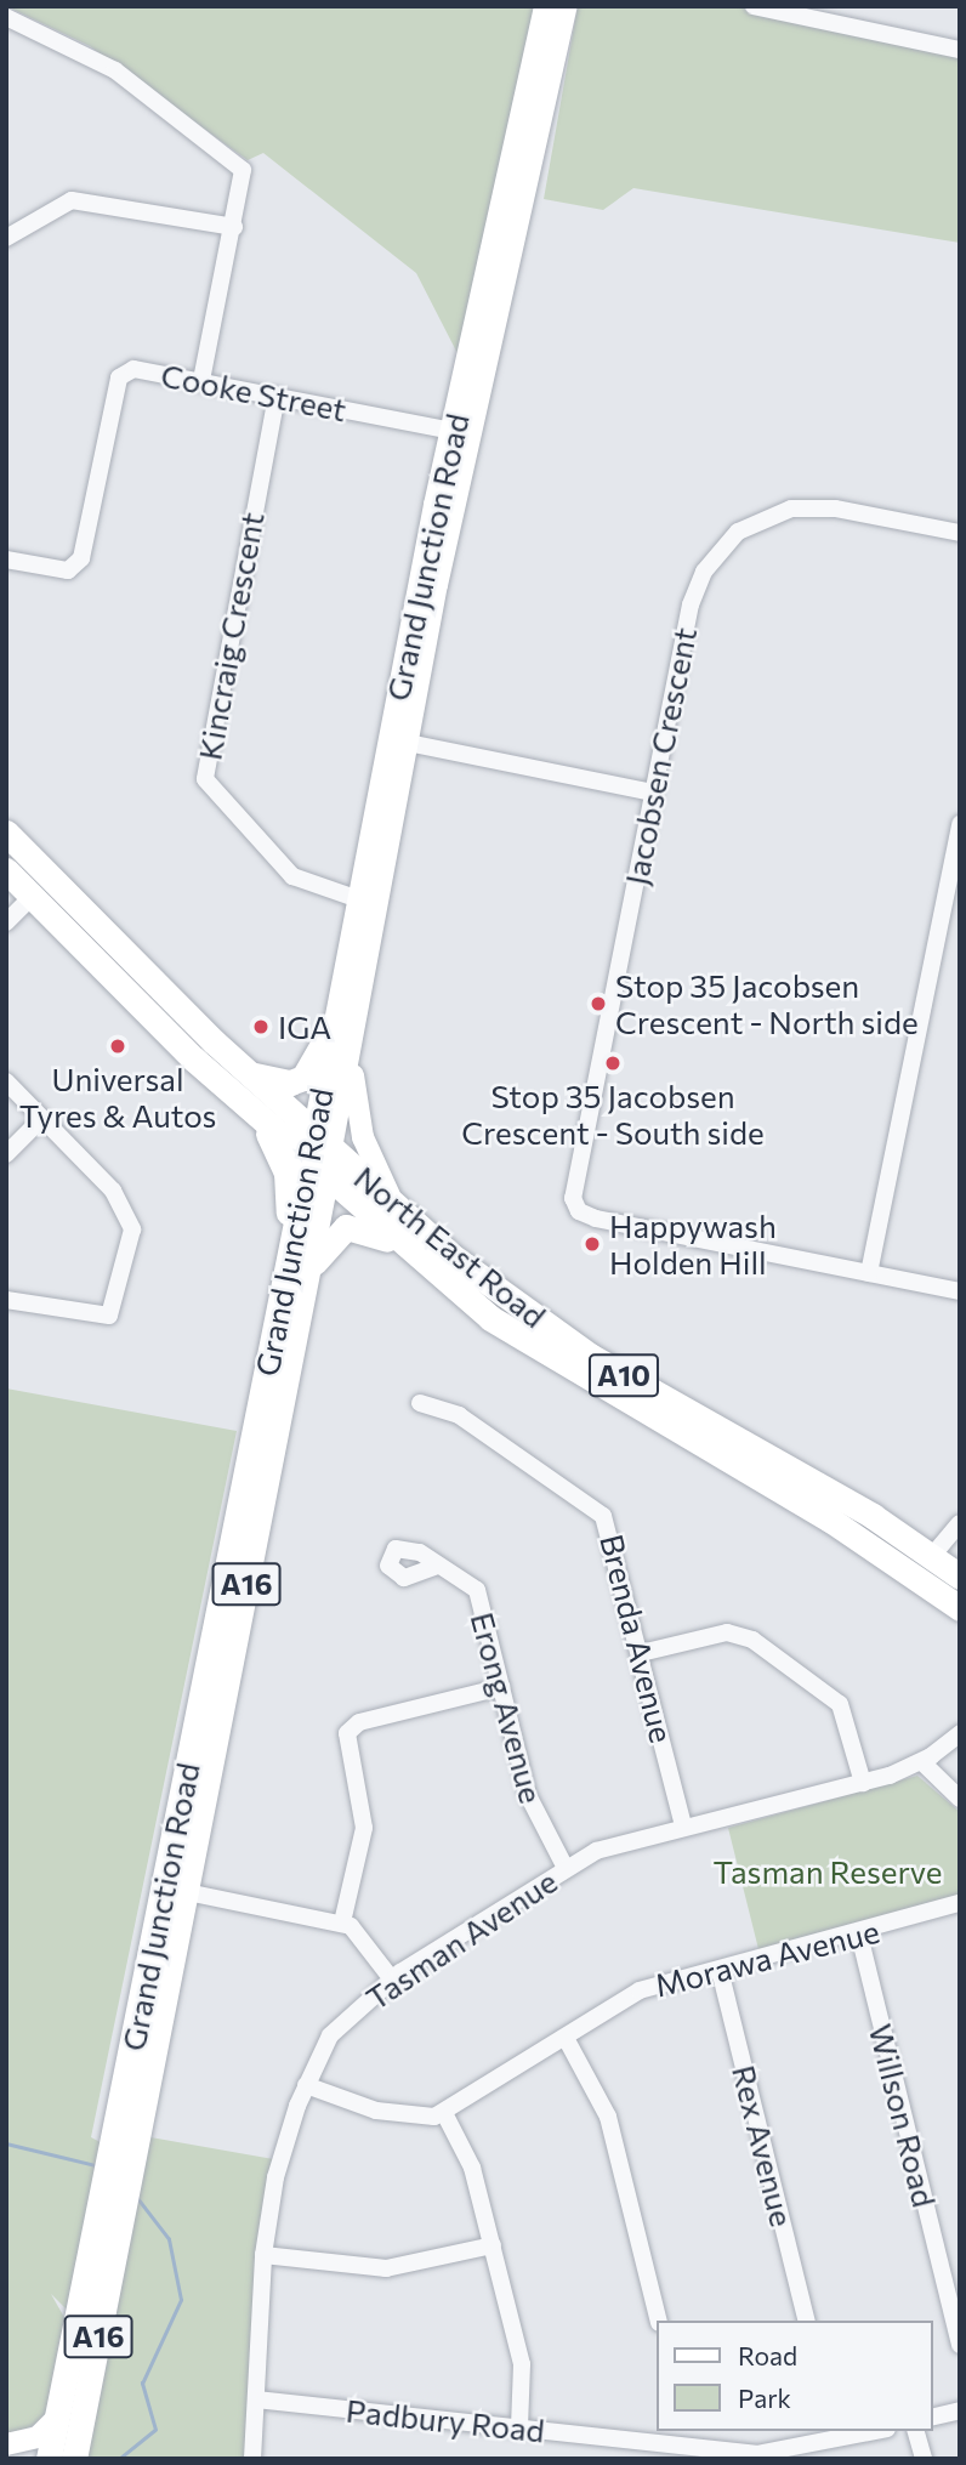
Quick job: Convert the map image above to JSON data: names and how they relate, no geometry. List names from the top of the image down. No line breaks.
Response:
{"streets":{"highway":["Grand Junction Road","North East Road","A10","A16"],"street":["Cooke Street","Kincraig Crescent","Jacobsen Crescent","Brenda Avenue","Erong Avenue","Tasman Avenue","Morawa Avenue","Willson Road","Rex Avenue","Padbury Road"]},"crossings":[["Cooke Street","Grand Junction Road"],["Cooke Street","Kincraig Crescent"],["Grand Junction Road","Kincraig Crescent"],["Grand Junction Road","North East Road"],["Brenda Avenue","Tasman Avenue"],["Erong Avenue","Tasman Avenue"],["Tasman Avenue","Padbury Road"],["Morawa Avenue","Willson Road"],["Morawa Avenue","Rex Avenue"]],"parks":["Tasman Reserve"],"places":["Stop 35 Jacobsen Crescent - North side","IGA","Universal Tyres & Autos","Stop 35 Jacobsen Crescent - South side","Happywash Holden Hill"],"legend":["Road","Park"]}
